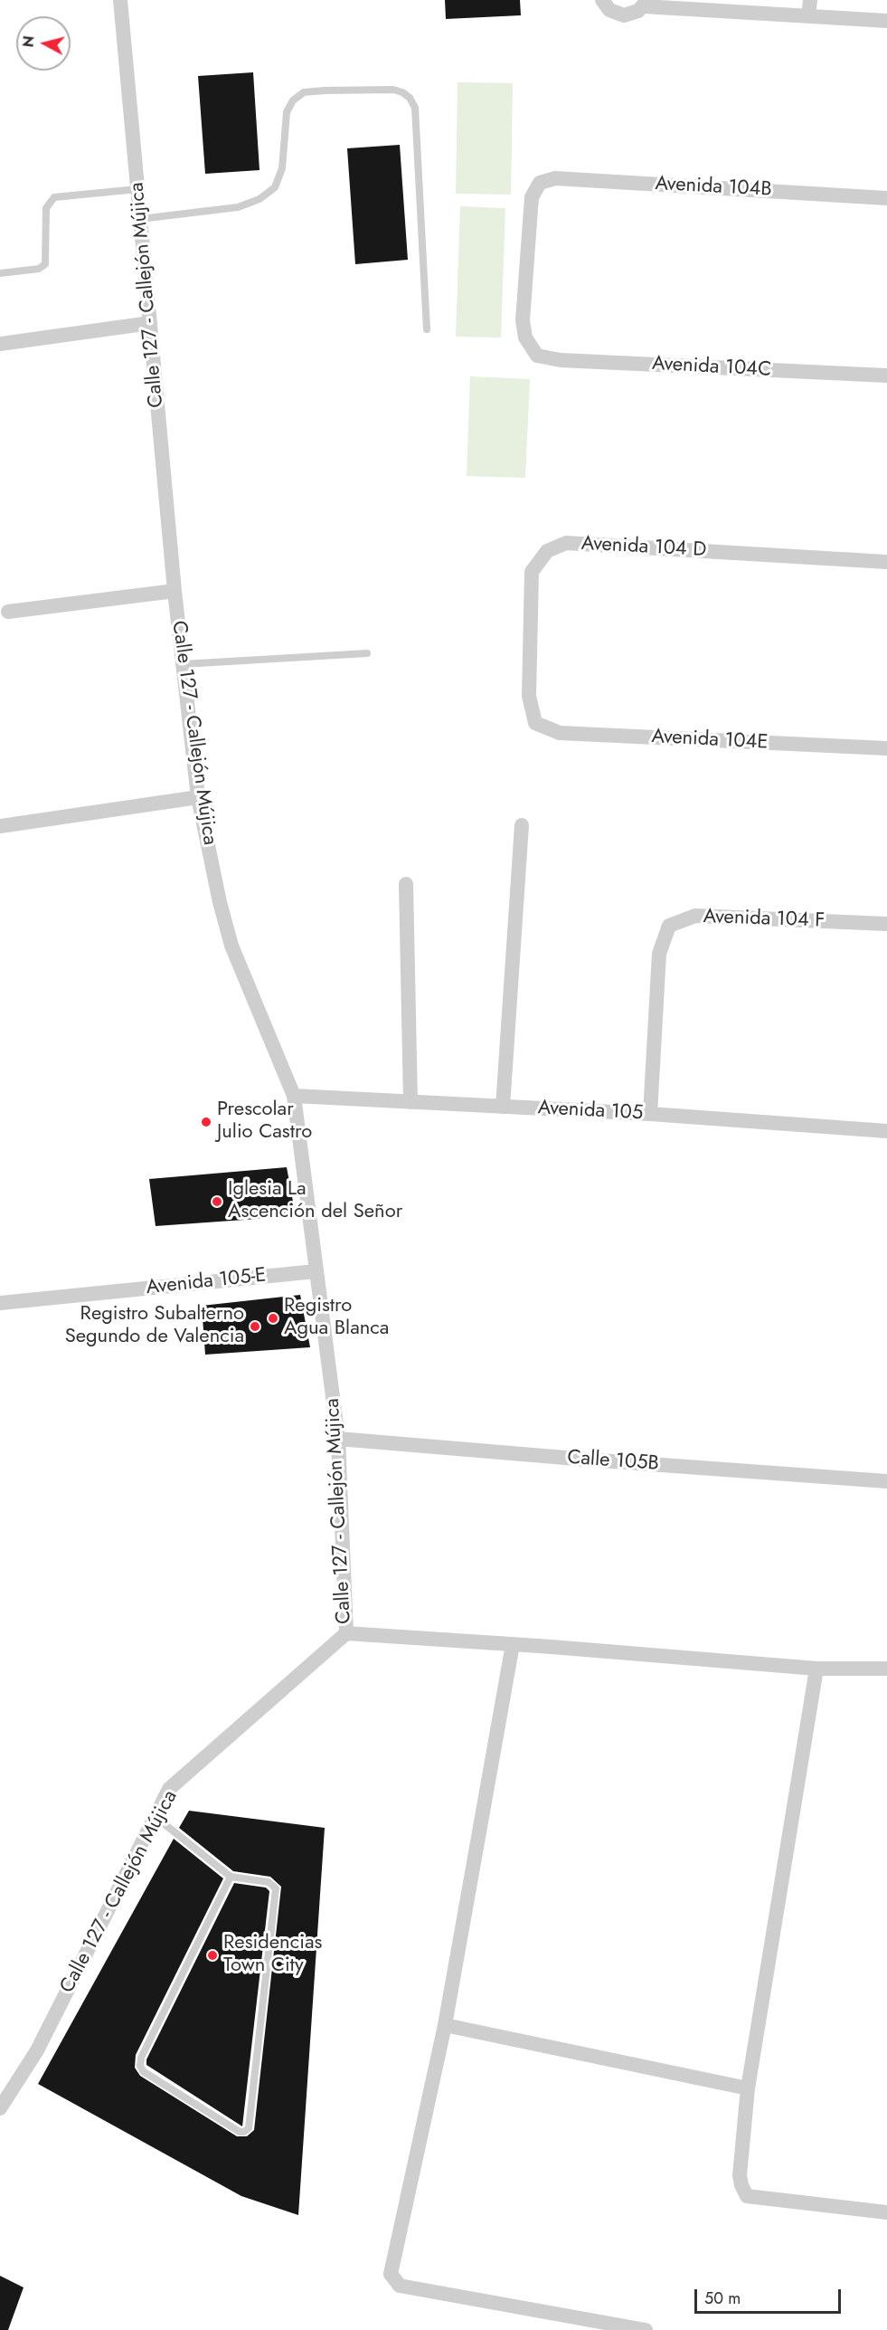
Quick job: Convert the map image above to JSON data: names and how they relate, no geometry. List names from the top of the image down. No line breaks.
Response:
{"streets":{"street":["Avenida 104B","Calle 127 - Callejón Mújica","Avenida 104C","Avenida 104 D","Avenida 104E","Avenida 104 F","Avenida 105","Avenida 105-E","Calle 105B"]},"crossings":[["Avenida 104B","Avenida 104C"],["Calle 127 - Callejón Mújica","Avenida 105"],["Calle 127 - Callejón Mújica","Avenida 105-E"],["Calle 127 - Callejón Mújica","Calle 105B"],["Avenida 104 D","Avenida 104E"],["Avenida 104 F","Avenida 105"]],"places":["Prescolar Julio Castro","Iglesia La Ascención del Señor","Registro Agua Blanca","Registro Subalterno Segundo de Valencia","Residencias Town City"],"scale_bar":"50 m","north":"left"}
